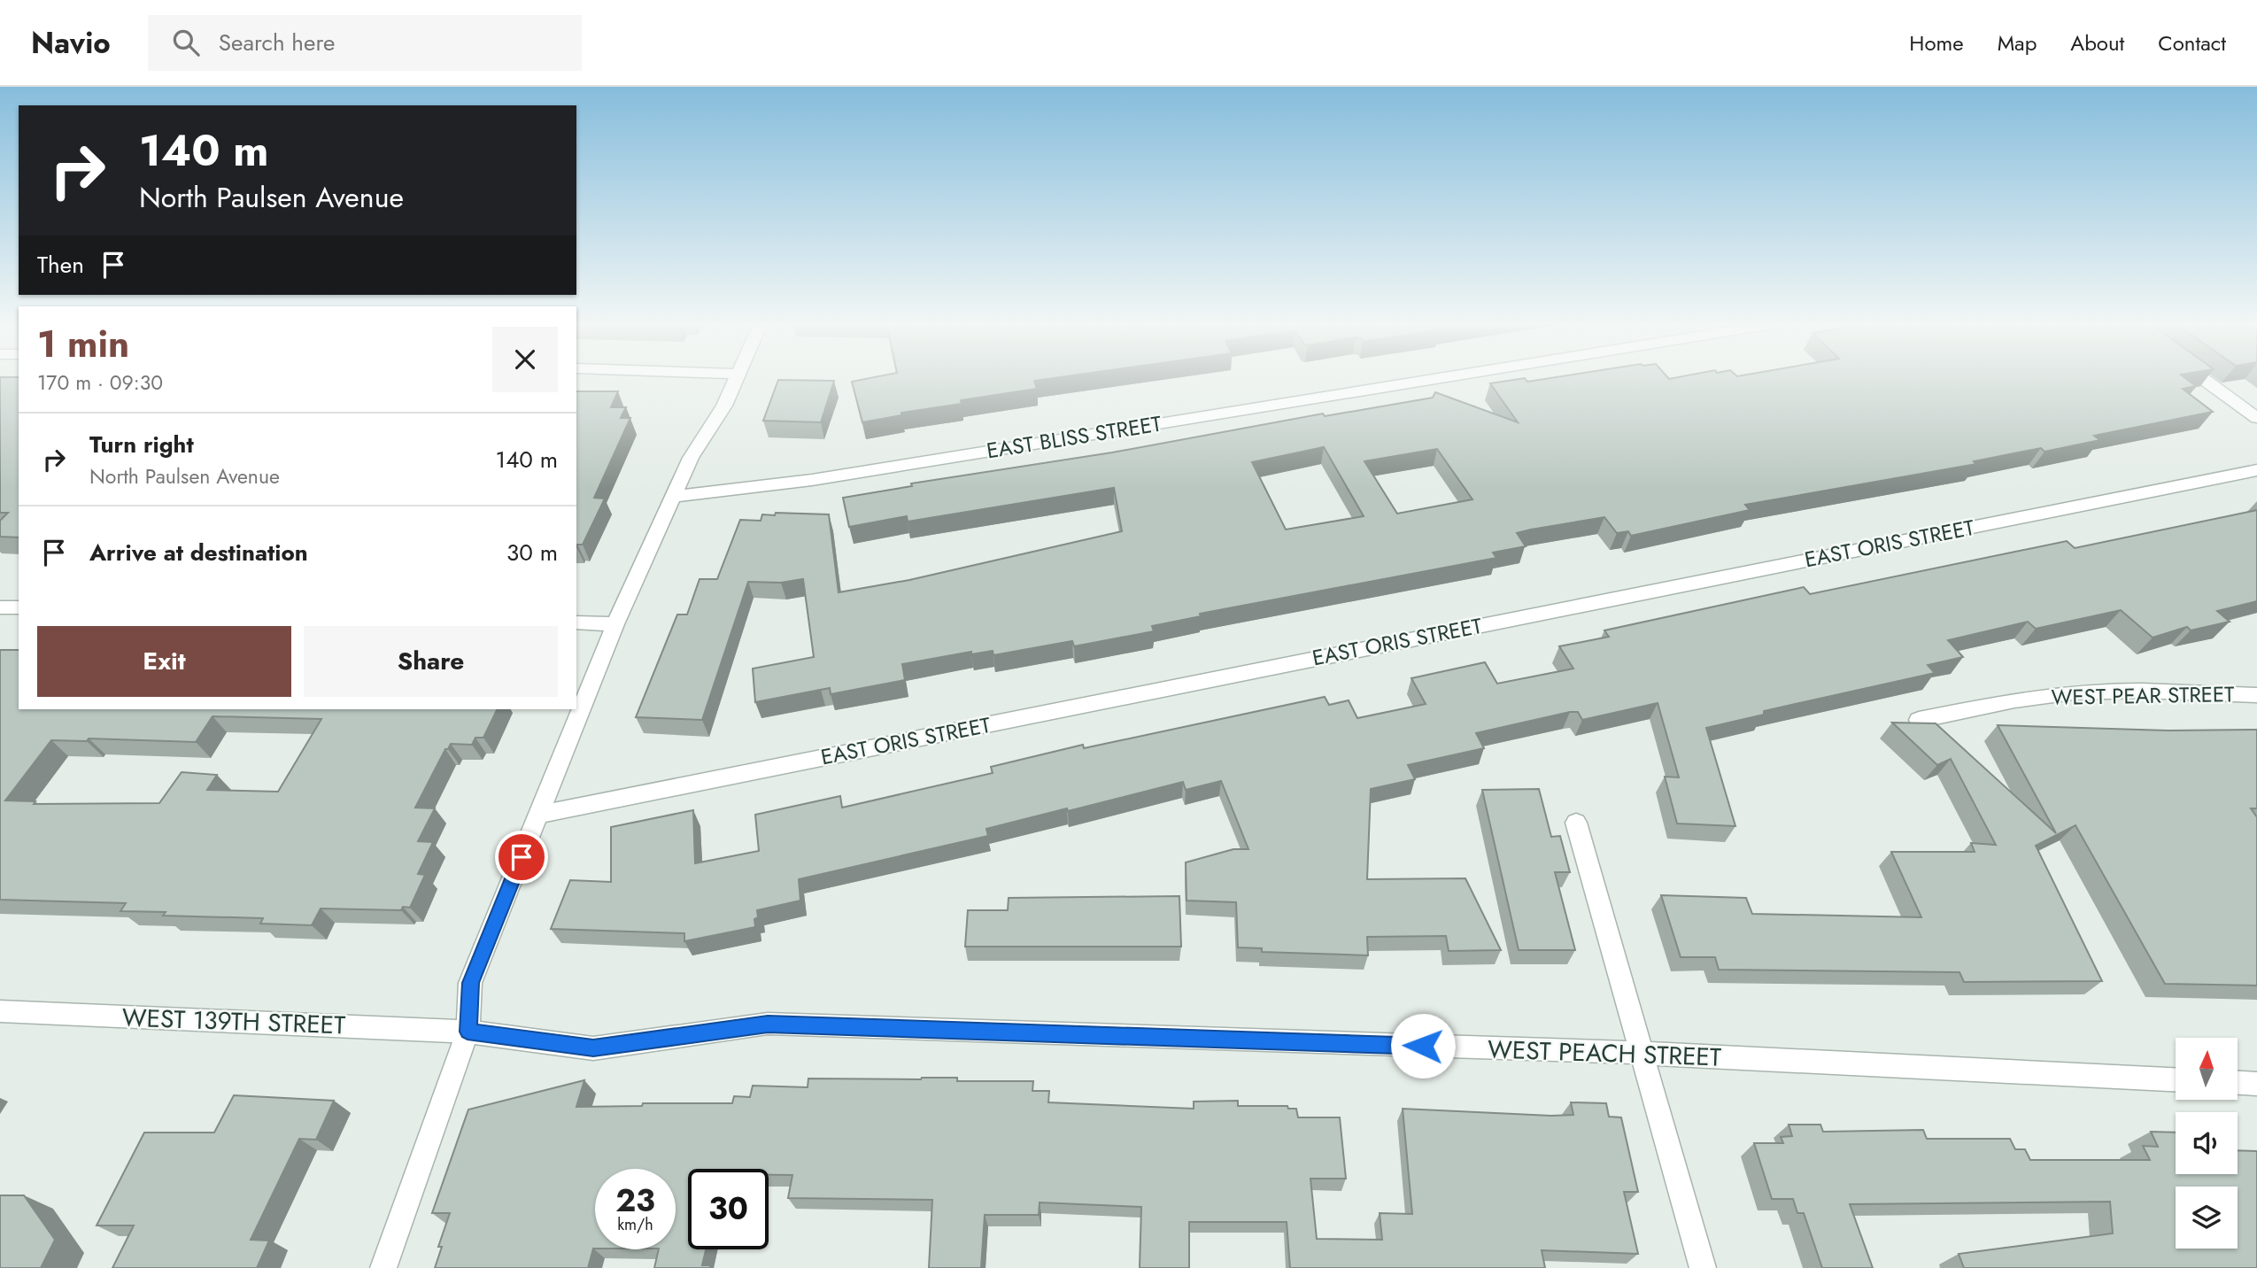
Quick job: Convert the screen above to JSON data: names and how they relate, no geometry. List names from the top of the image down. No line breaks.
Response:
{"streets":{"street":["EAST BLISS STREET","EAST ORIS STREET","WEST PEAR STREET","WEST 139TH STREET","WEST PEACH STREET"]},"crossings":[["WEST 139TH STREET","WEST PEACH STREET"]],"north":"top","page":{"header":"Navio","search":"Search here","nav":["Home","Map","About","Contact"],"turn":["140 m","North Paulsen Avenue"],"then":"Then","heading":["1 min","170 m · 09:30"],"list":[{"name":"Turn right","note":"North Paulsen Avenue","value":"140 m"},{"name":"Arrive at destination","value":"30 m"}],"buttons":["Exit","Share"],"speed":"23 km/h","limit":"30"}}
